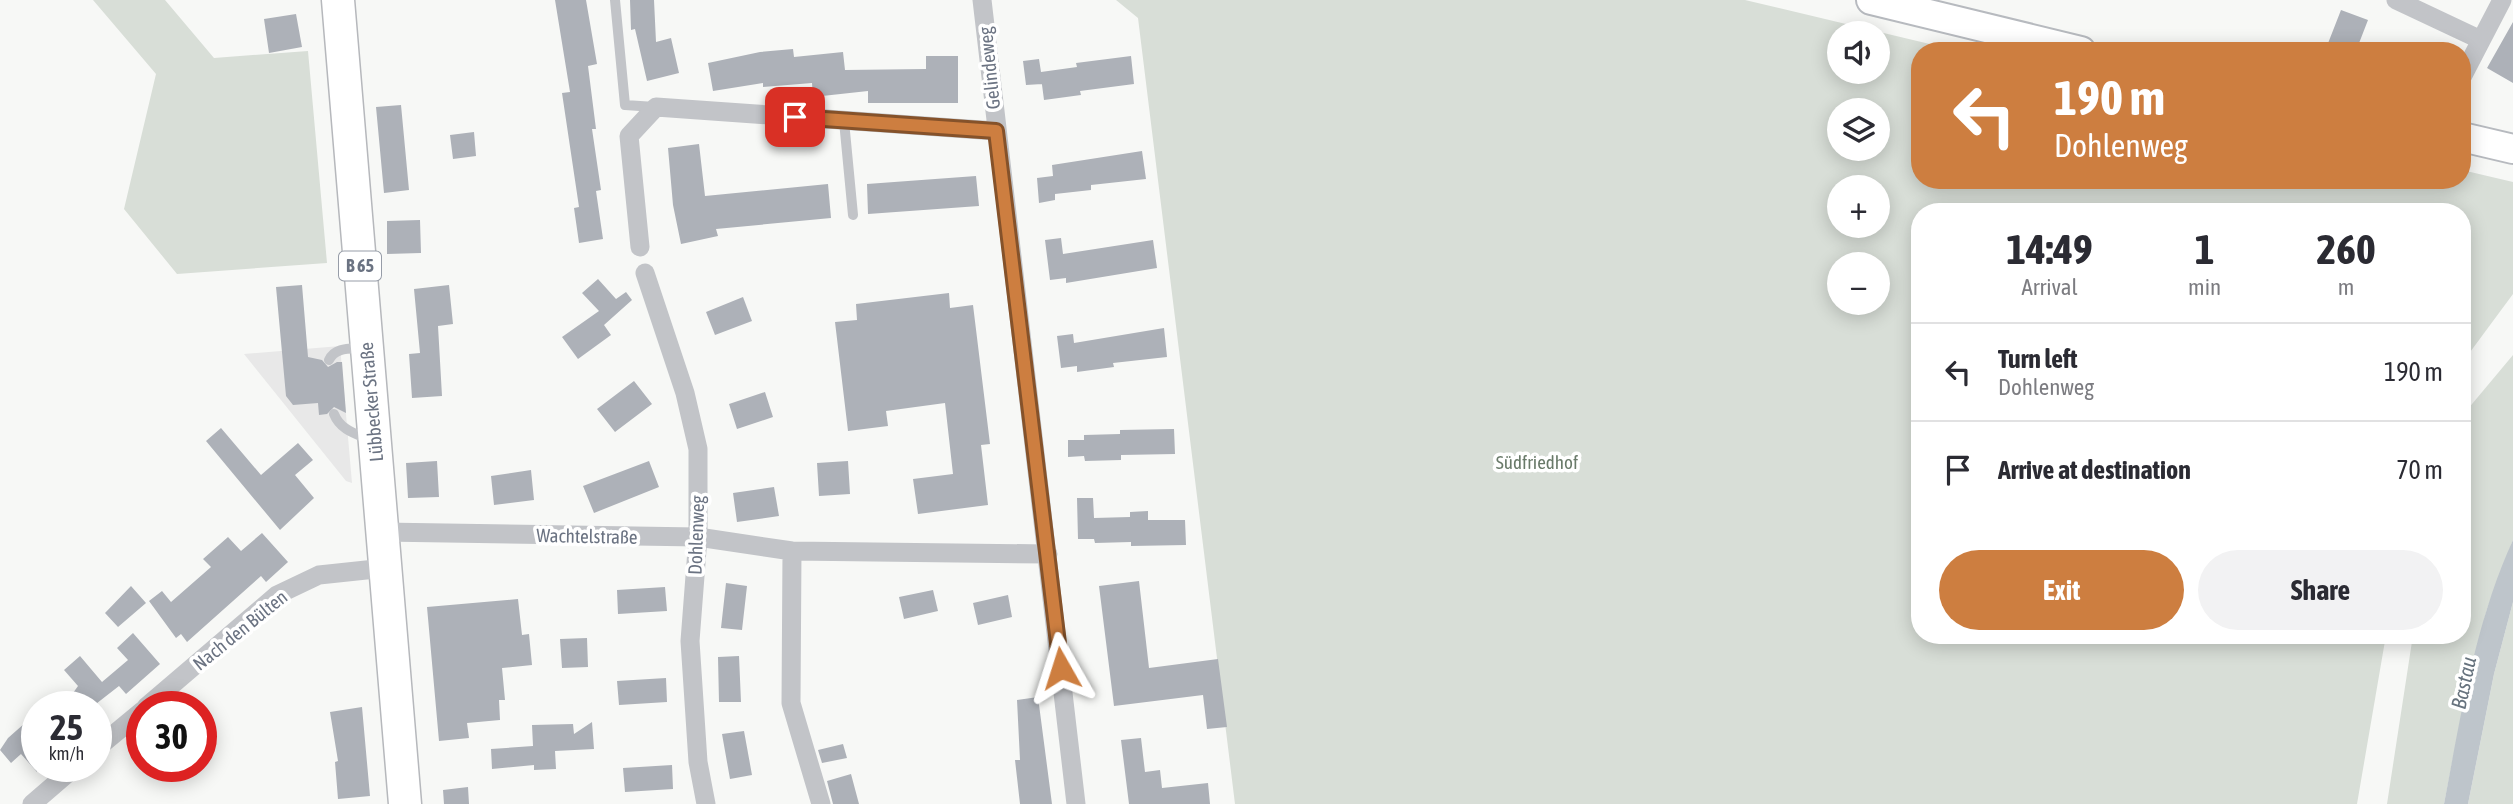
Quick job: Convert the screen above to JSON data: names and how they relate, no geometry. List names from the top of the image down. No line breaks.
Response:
{"streets":{"main road":["B 65","Lübbecker Straße"],"street":["Gelindeweg","Dohlenweg","Wachtelstraße","Nach den Bülten"]},"crossings":[["Gelindeweg","Wachtelstraße"],["Lübbecker Straße","Wachtelstraße"],["Lübbecker Straße","Nach den Bülten"],["Dohlenweg","Wachtelstraße"]],"water":["Bastau"],"parks":["Südfriedhof"],"page":{"map_buttons":["+","−"],"turn":["190 m","Dohlenweg"],"eta":["14:49","Arrival","1","min","260","m"],"list":[{"name":"Turn left","note":"Dohlenweg","value":"190 m"},{"name":"Arrive at destination","value":"70 m"}],"buttons":["Exit","Share"],"speed":"25 km/h","limit":"30"}}
